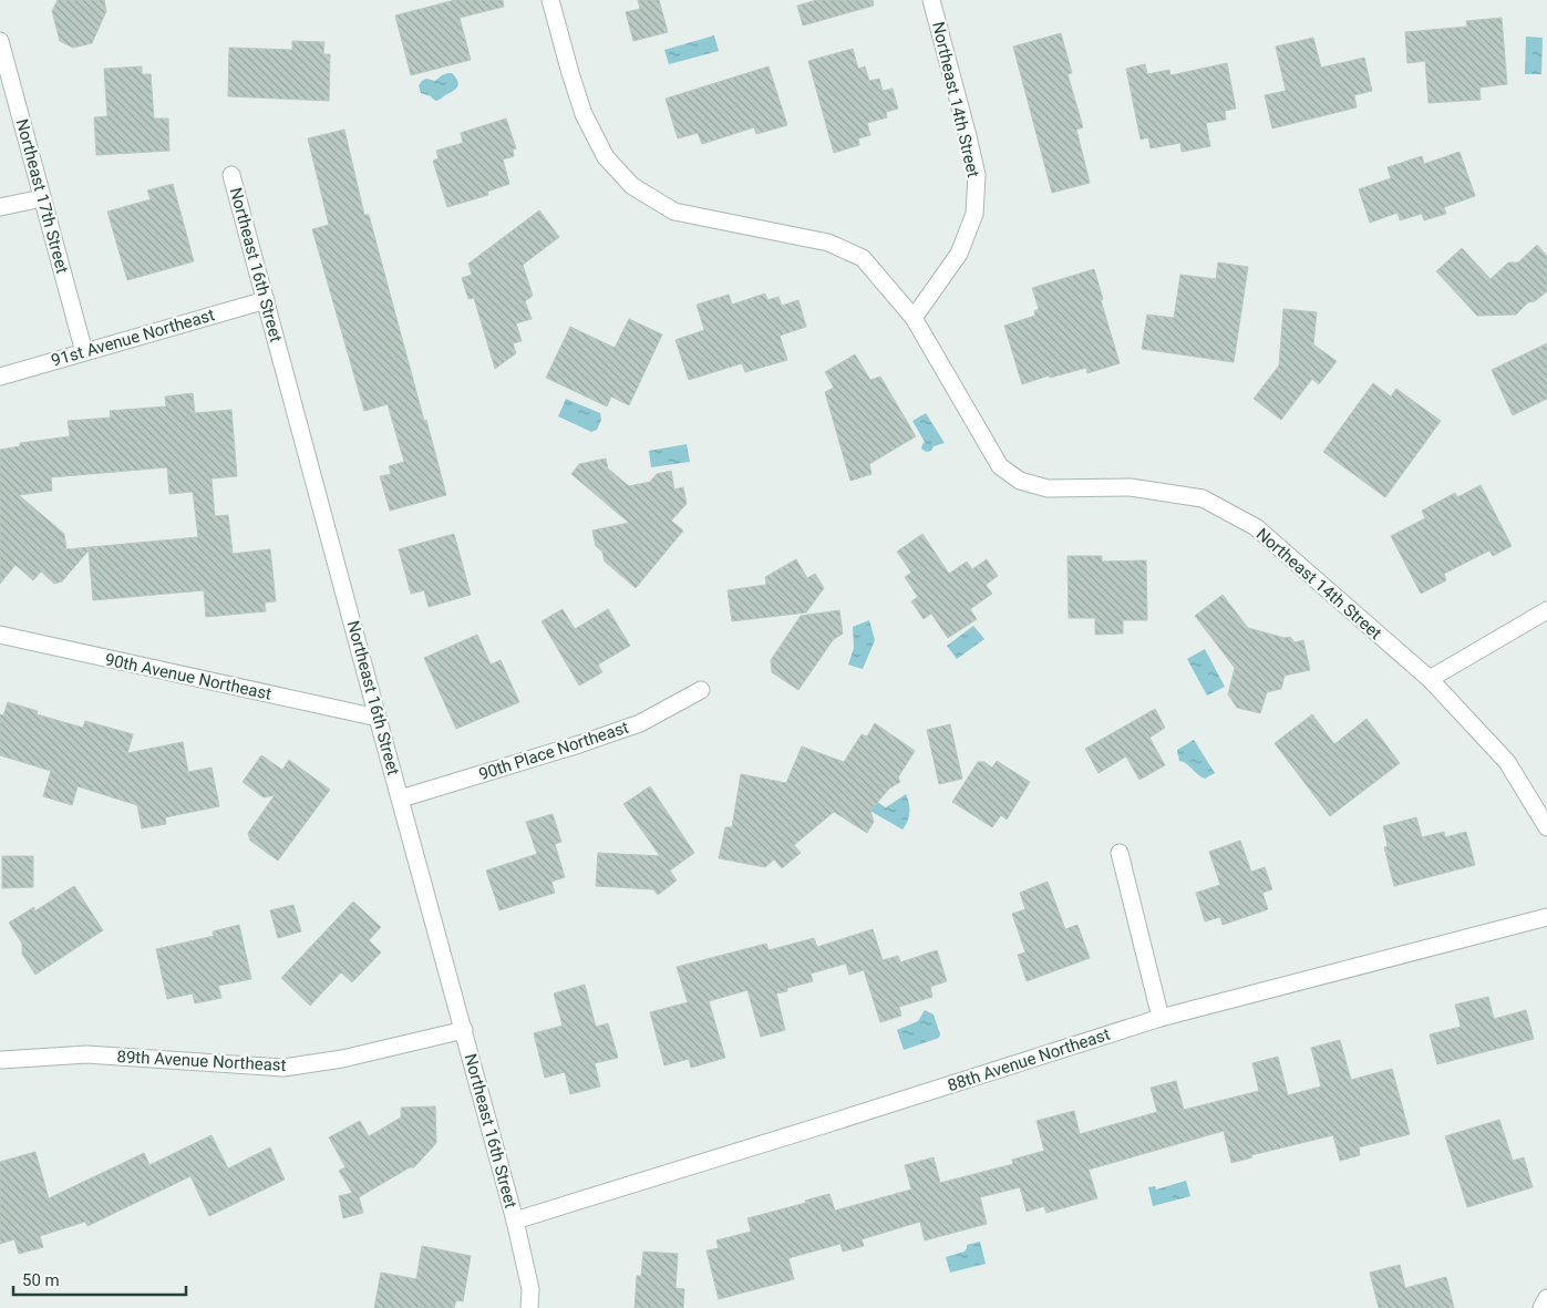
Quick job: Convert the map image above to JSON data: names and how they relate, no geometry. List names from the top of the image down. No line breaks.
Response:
{"streets":{"street":["Northeast 14th Street","Northeast 17th Street","Northeast 16th Street","91st Avenue Northeast","90th Avenue Northeast","90th Place Northeast","88th Avenue Northeast","89th Avenue Northeast"]},"crossings":[["Northeast 17th Street","91st Avenue Northeast"],["Northeast 16th Street","91st Avenue Northeast"],["Northeast 16th Street","90th Avenue Northeast"],["Northeast 16th Street","90th Place Northeast"],["Northeast 16th Street","88th Avenue Northeast"],["Northeast 16th Street","89th Avenue Northeast"]],"scale_bar":"50 m"}
